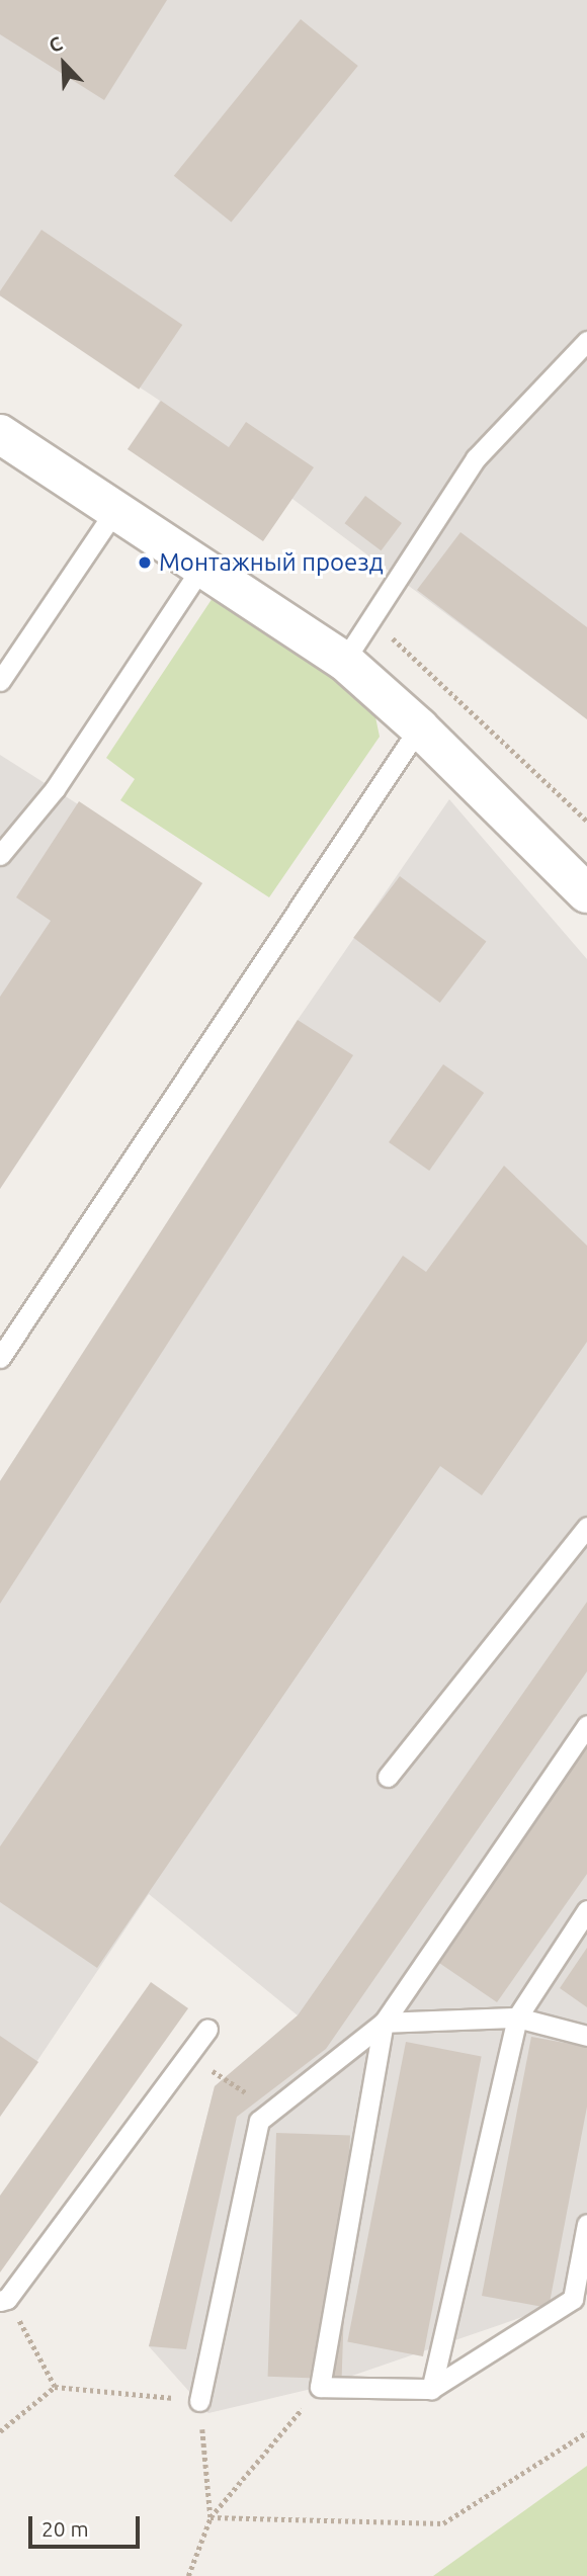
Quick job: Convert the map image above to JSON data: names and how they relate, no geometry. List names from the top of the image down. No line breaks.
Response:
{"places":["Монтажный проезд"],"scale_bar":"20 m","north":"top left"}
